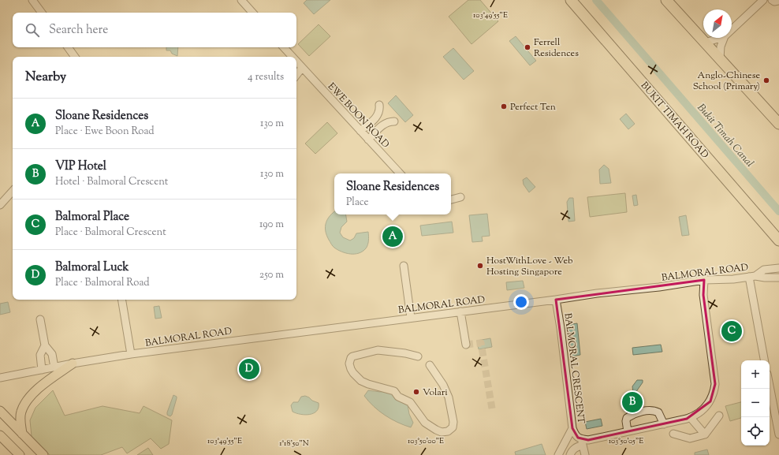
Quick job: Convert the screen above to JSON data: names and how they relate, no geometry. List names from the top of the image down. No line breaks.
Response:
{"streets":{"highway":["BUKIT TIMAH ROAD"],"street":["EWE BOON ROAD","BALMORAL ROAD","BALMORAL CRESCENT"]},"crossings":[["BALMORAL ROAD","BALMORAL CRESCENT"]],"water":["Bukit Timah Canal"],"places":["Ferrell Residences","Anglo-Chinese School (Primary)","Perfect Ten","HostWithLove - Web Hosting Singapore","Volari"],"north":"top right","page":{"search":"Search here","heading":["Nearby","4 results"],"list":[{"mark":"A","name":"Sloane Residences","note":"Place · Ewe Boon Road","value":"130 m"},{"mark":"B","name":"VIP Hotel","note":"Hotel · Balmoral Crescent","value":"130 m"},{"mark":"C","name":"Balmoral Place","note":"Place · Balmoral Crescent","value":"190 m"},{"mark":"D","name":"Balmoral Luck","note":"Place · Balmoral Road","value":"250 m"}],"popup":["Sloane Residences","Place"],"pins":["A","C","D","B"],"map_buttons":["+","−"]},"coordinates":["103°49'55\"E","103°50'00\"E","103°50'05\"E","1°18'50\"N"]}
